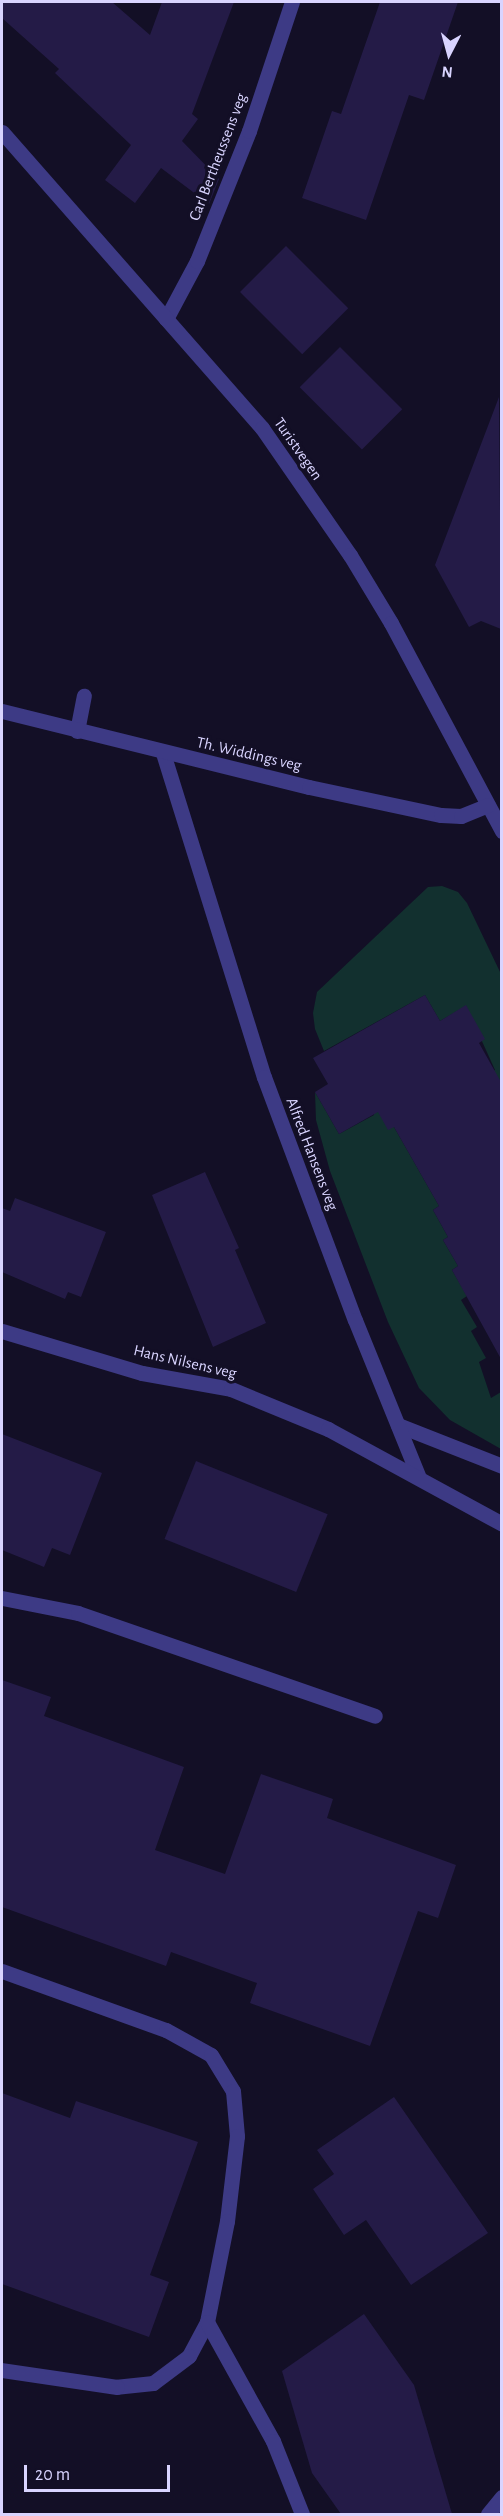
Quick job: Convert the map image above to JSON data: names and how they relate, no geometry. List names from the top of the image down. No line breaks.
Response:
{"streets":{"street":["Carl Bertheussens veg","Turistvegen","Th. Widdings veg","Alfred Hansens veg","Hans Nilsens veg"]},"crossings":[["Carl Bertheussens veg","Turistvegen"],["Turistvegen","Th. Widdings veg"],["Th. Widdings veg","Alfred Hansens veg"],["Alfred Hansens veg","Hans Nilsens veg"]],"scale_bar":"20 m","north":"bottom"}
